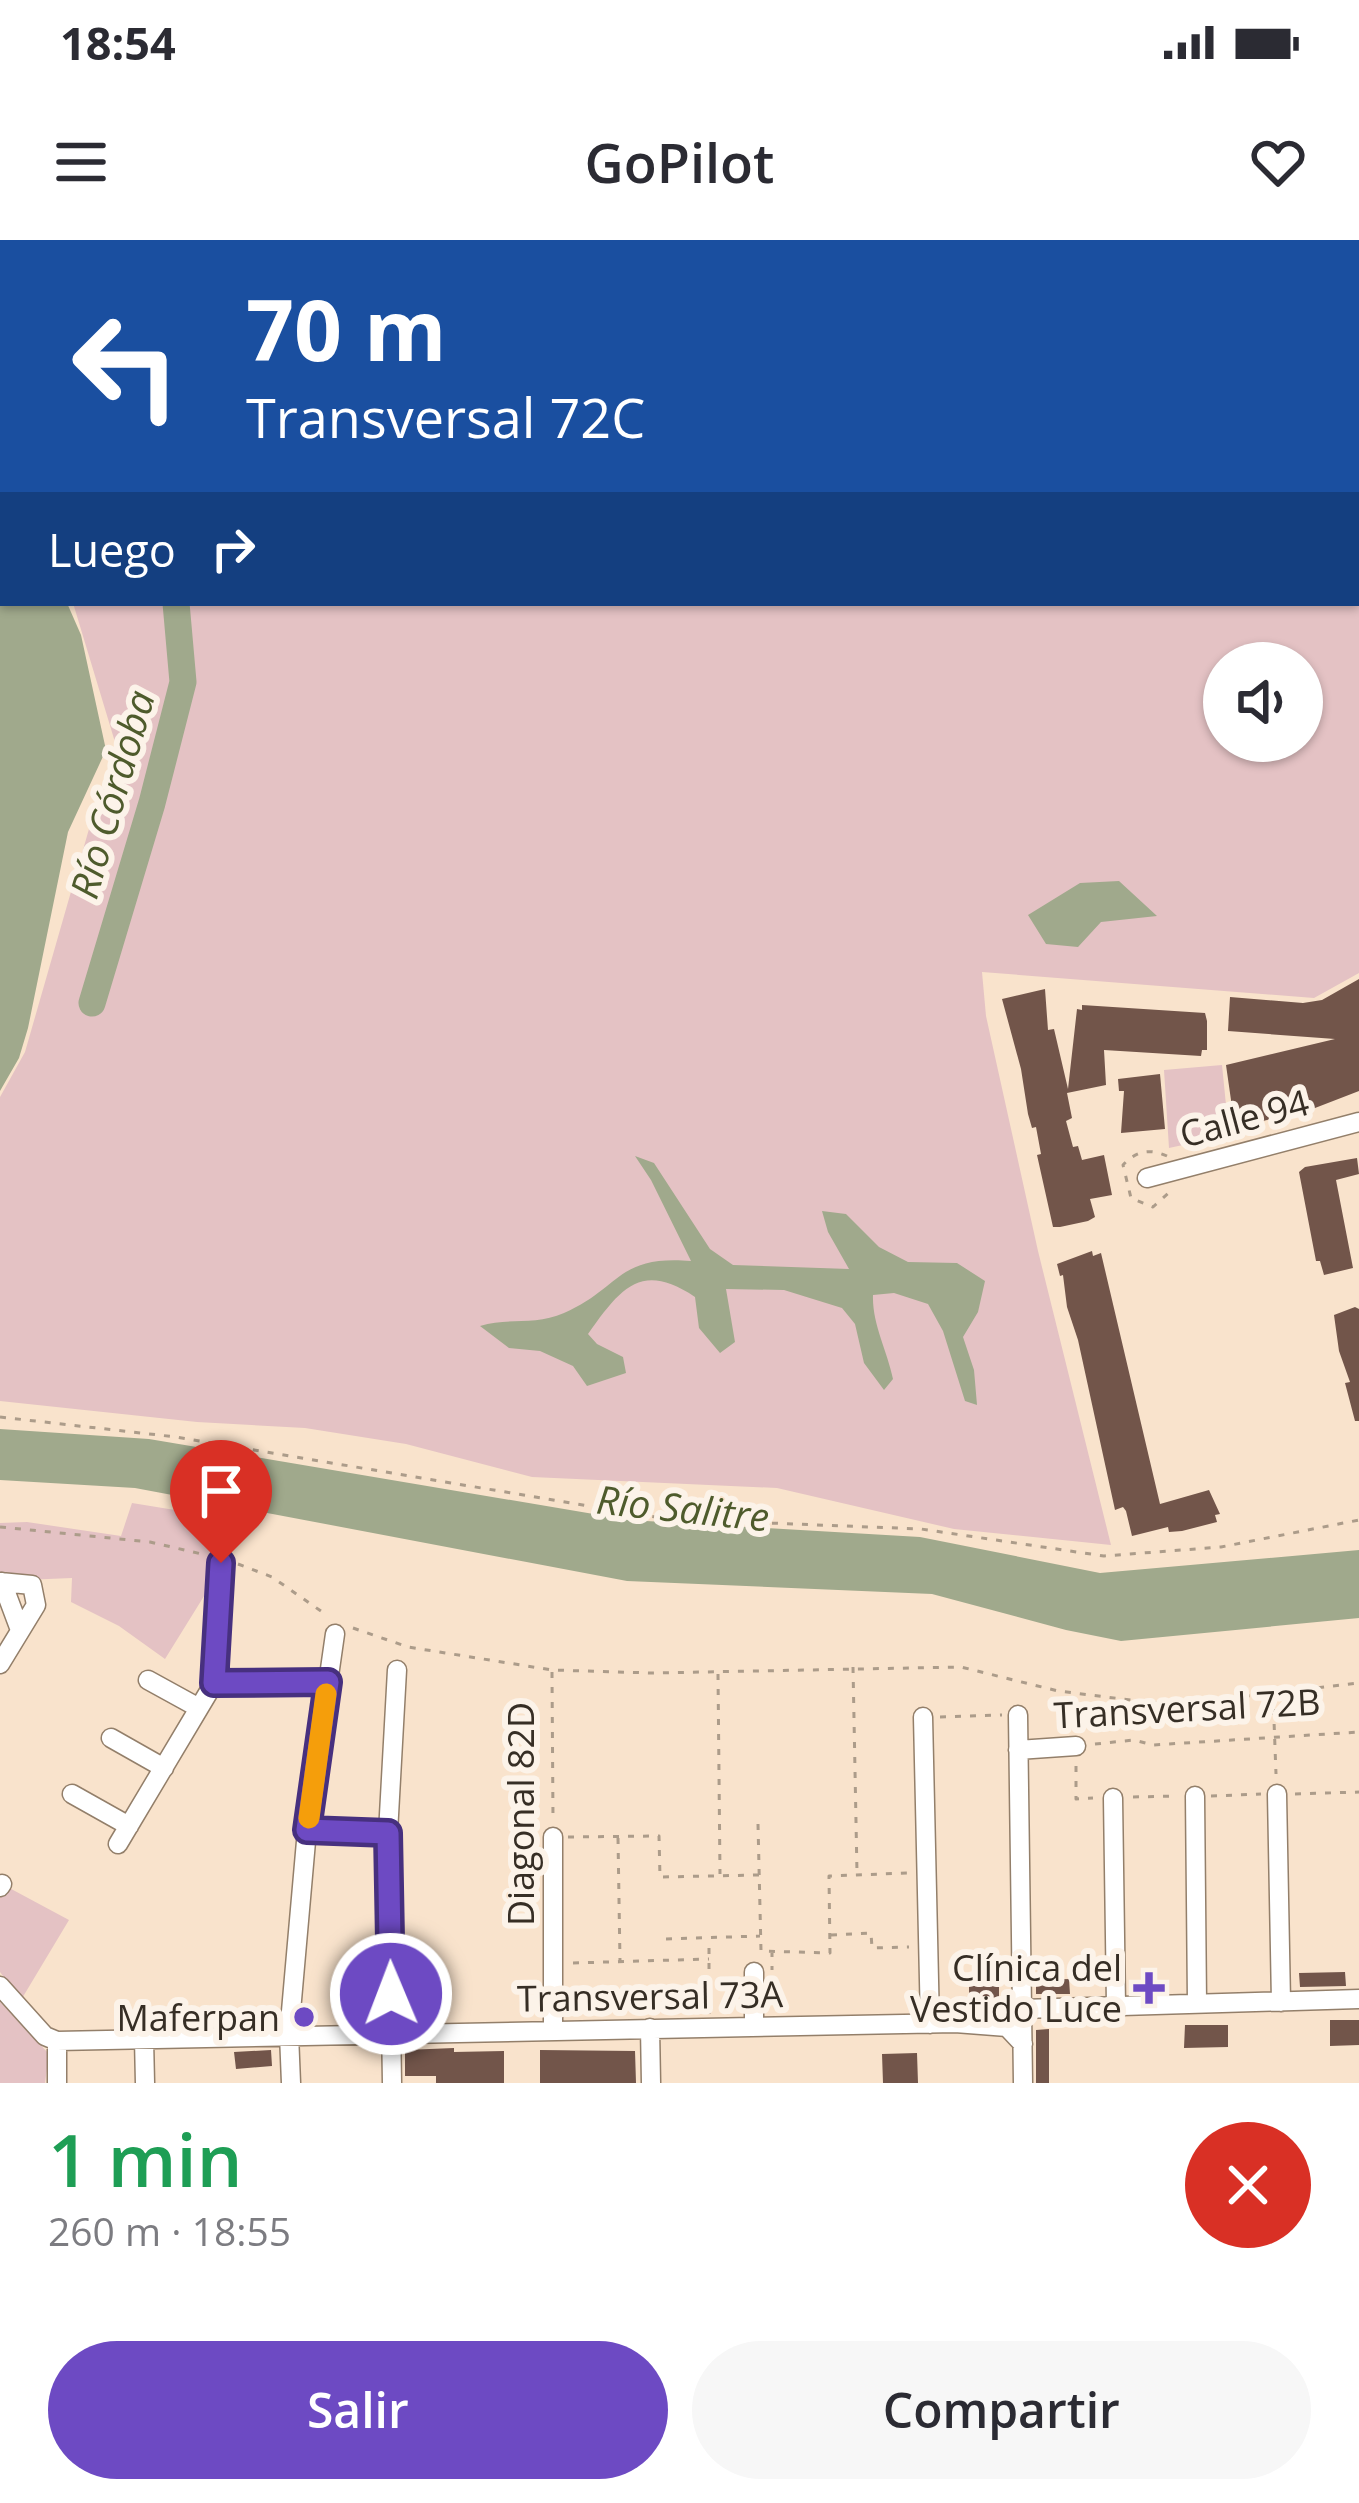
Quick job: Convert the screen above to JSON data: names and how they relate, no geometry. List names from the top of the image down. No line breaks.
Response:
{"streets":{"street":["Calle 94","Transversal 72B","Diagonal 82D","Transversal 73A"]},"crossings":[["Diagonal 82D","Transversal 73A"]],"water":["Río Córdoba","Río Salitre"],"places":{"health":["Clínica del Vestido Luce"],"other":["Maferpan"]},"page":{"status":"18:54","header":"GoPilot","turn":["70 m","Transversal 72C"],"then":"Luego","heading":["1 min","260 m · 18:55"],"buttons":["Salir","Compartir"]}}
